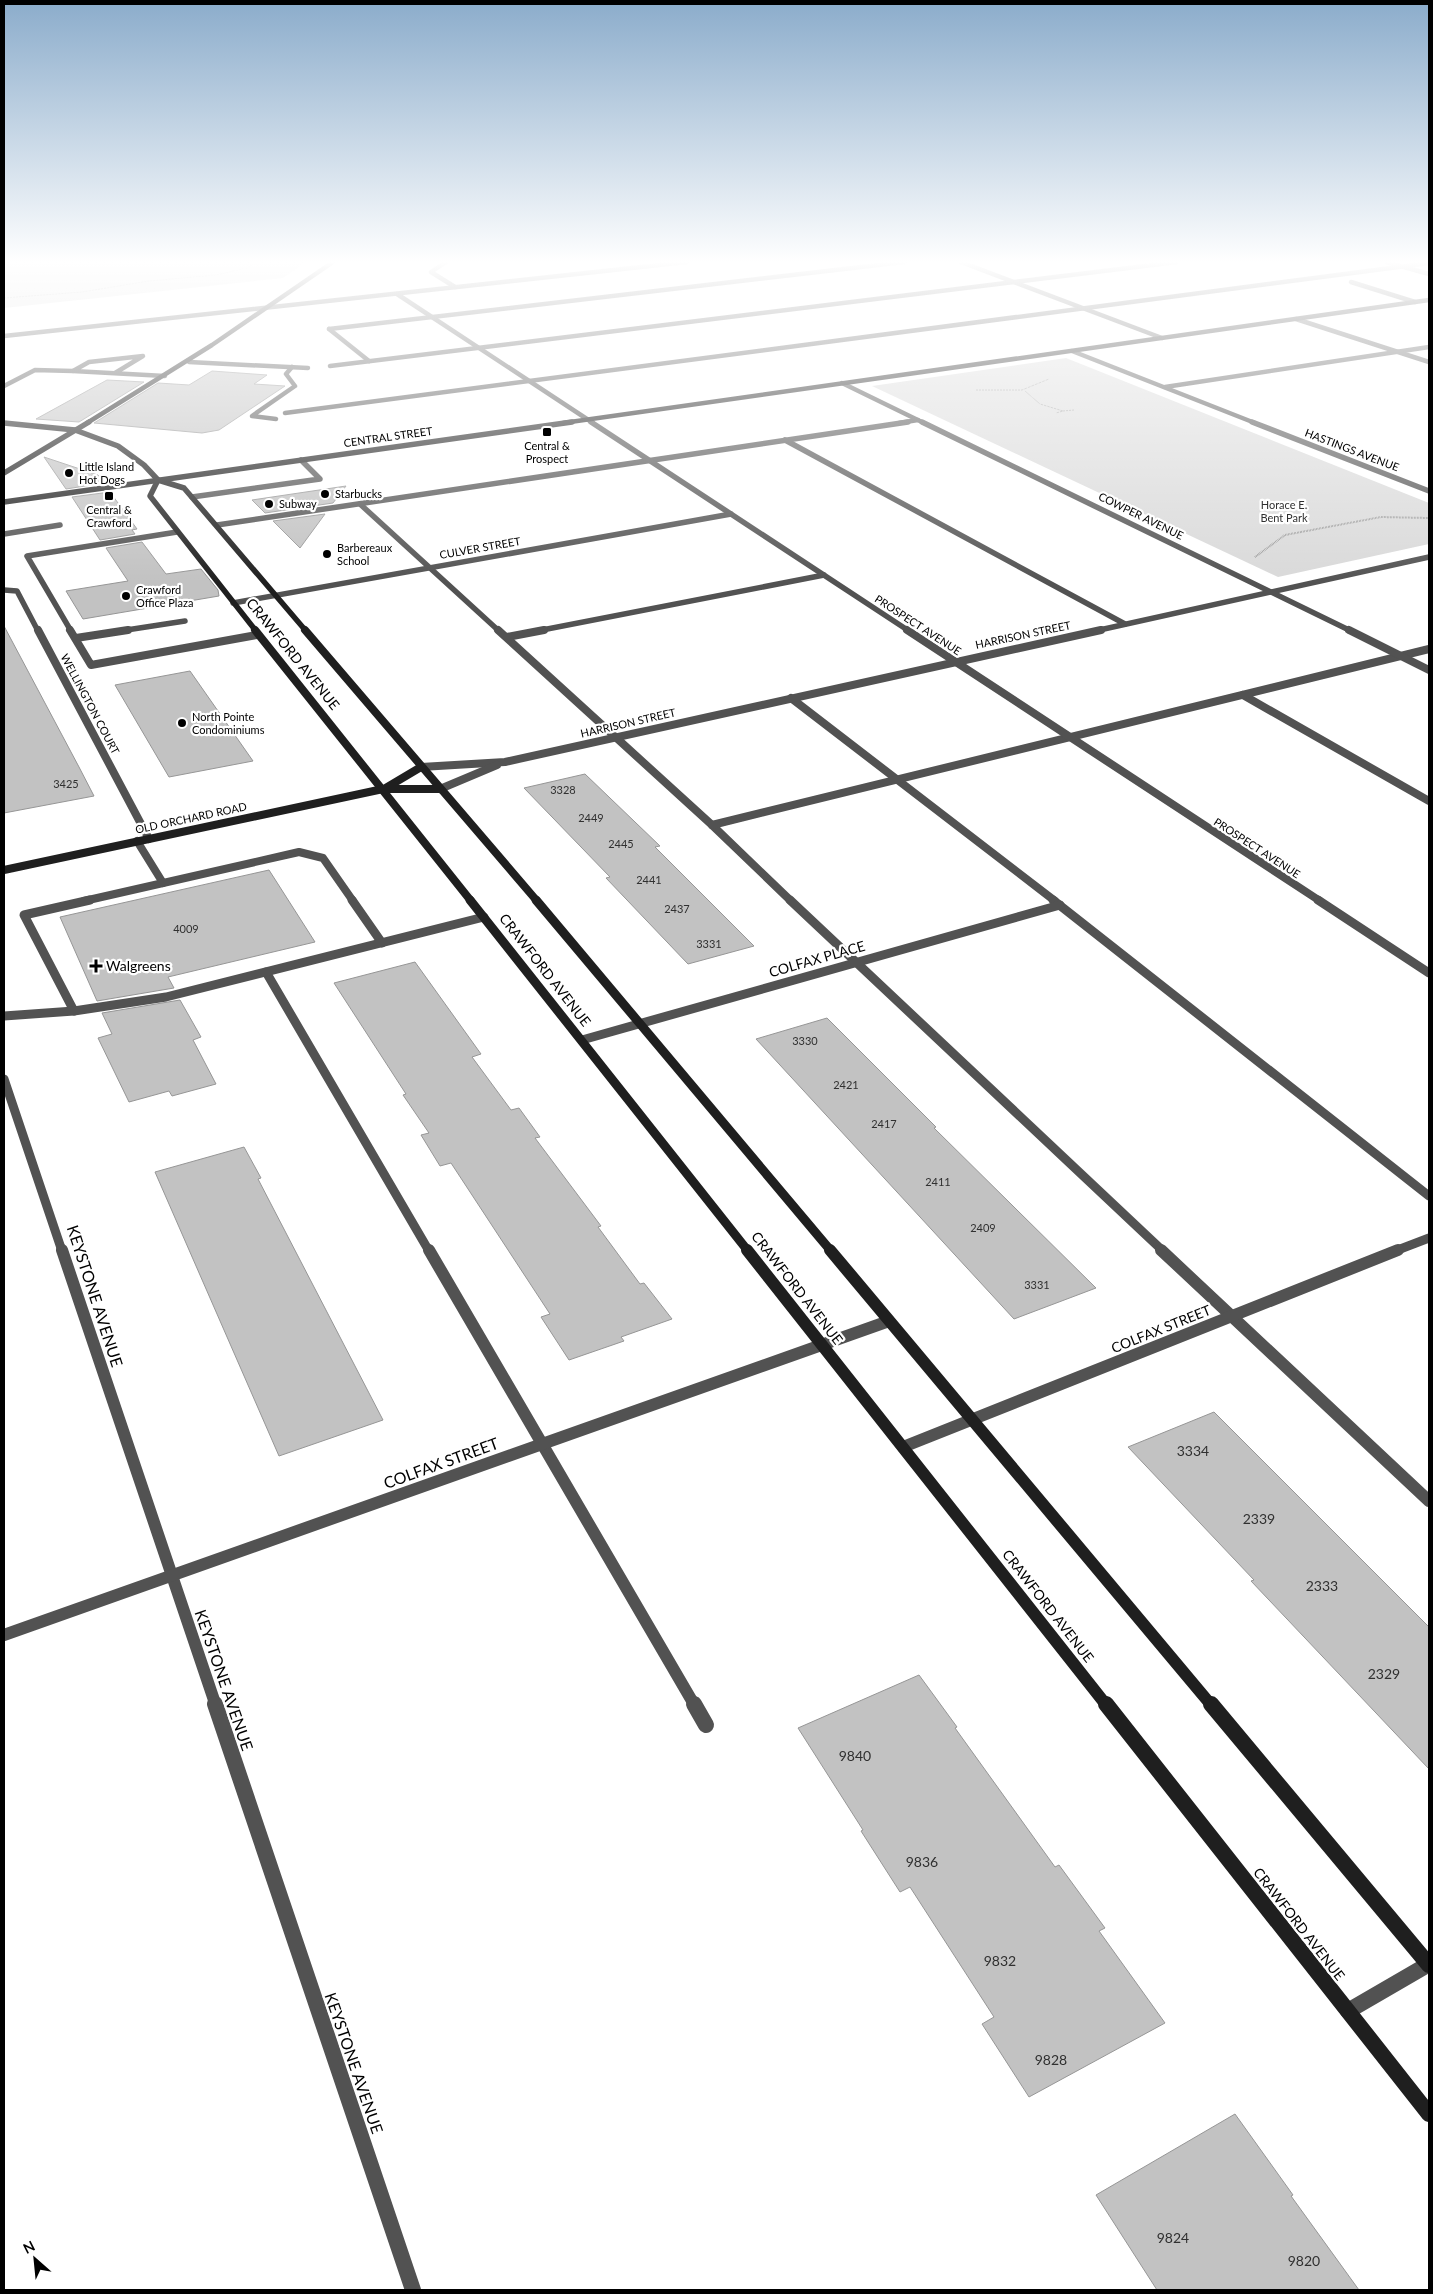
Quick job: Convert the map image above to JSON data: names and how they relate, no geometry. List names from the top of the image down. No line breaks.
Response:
{"streets":{"main road":["CENTRAL STREET","CRAWFORD AVENUE","OLD ORCHARD ROAD"],"street":["HASTINGS AVENUE","COWPER AVENUE","CULVER STREET","PROSPECT AVENUE","HARRISON STREET","WELLINGTON COURT","COLFAX PLACE","KEYSTONE AVENUE","COLFAX STREET"]},"crossings":[["CENTRAL STREET","COWPER AVENUE"],["CENTRAL STREET","PROSPECT AVENUE"],["CENTRAL STREET","CRAWFORD AVENUE"],["COWPER AVENUE","HARRISON STREET"],["CULVER STREET","PROSPECT AVENUE"],["CULVER STREET","CRAWFORD AVENUE"],["PROSPECT AVENUE","HARRISON STREET"],["HARRISON STREET","CRAWFORD AVENUE"],["HARRISON STREET","OLD ORCHARD ROAD"],["CRAWFORD AVENUE","OLD ORCHARD ROAD"],["CRAWFORD AVENUE","COLFAX PLACE"],["CRAWFORD AVENUE","COLFAX STREET"],["WELLINGTON COURT","OLD ORCHARD ROAD"],["KEYSTONE AVENUE","COLFAX STREET"]],"parks":["Horace E. Bent Park"],"places":{"transit":["Central & Prospect","Central & Crawford"],"other":["Little Island Hot Dogs","Starbucks","Subway","Barbereaux School","Crawford Office Plaza","North Pointe Condominiums"],"health":["Walgreens"]},"house_numbers":["3425","3328","2449","2445","2441","2437","4009","3331","3330","2421","2417","2411","2409","3331","3334","2339","2333","2329","9840","9836","9832","9828","9824","9820"],"north":"top left"}
